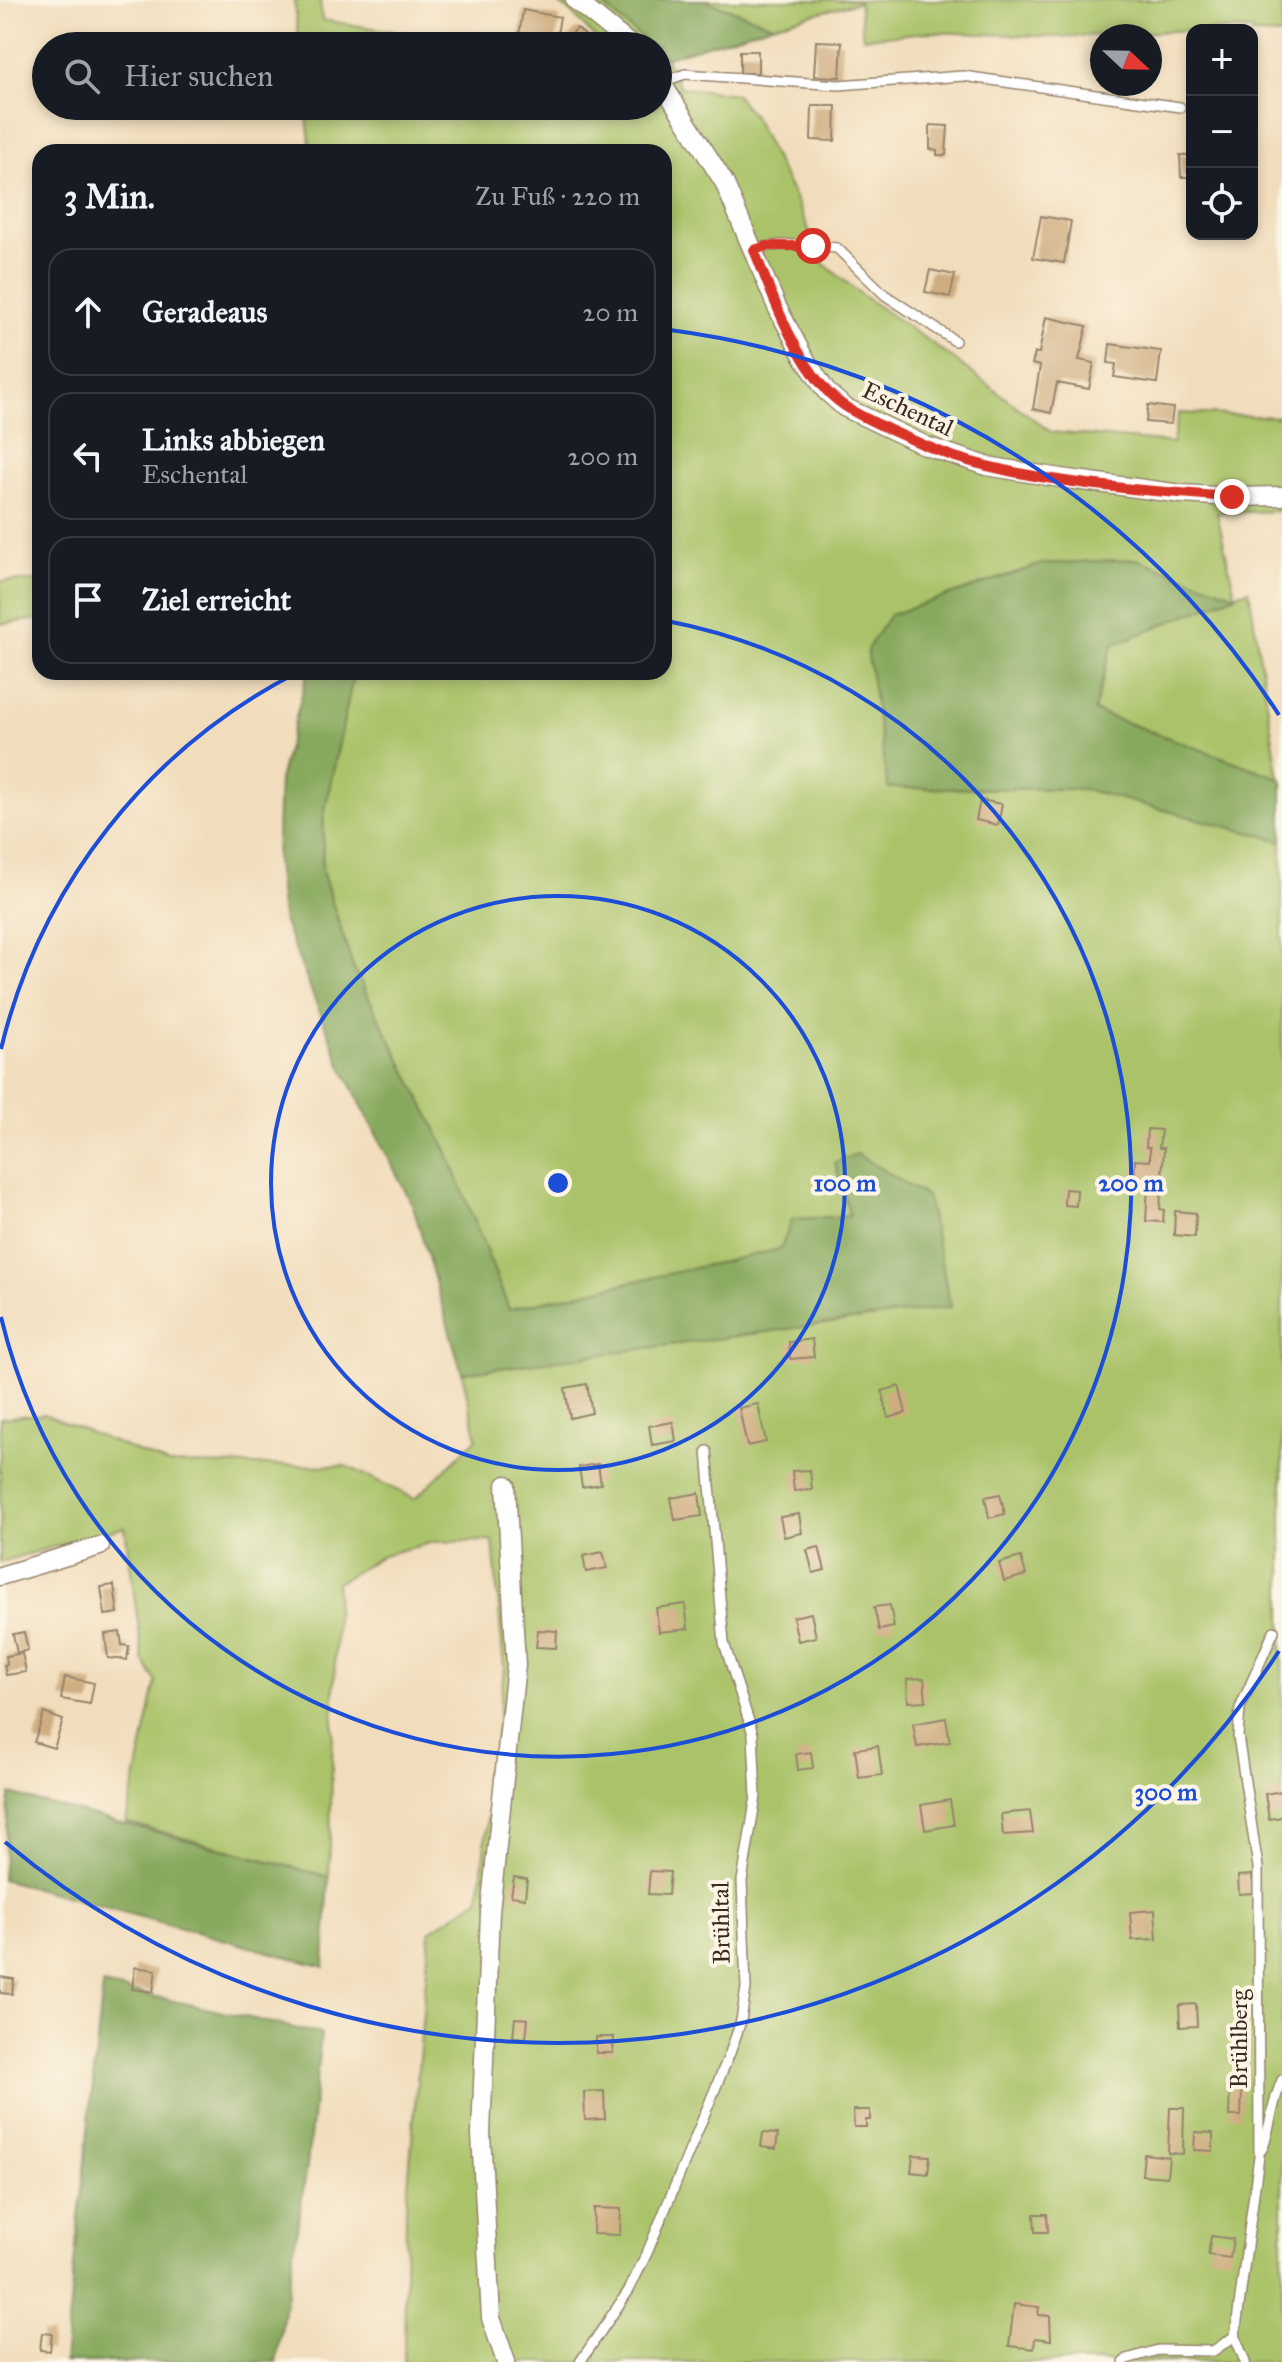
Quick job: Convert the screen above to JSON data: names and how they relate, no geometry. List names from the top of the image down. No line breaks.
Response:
{"streets":{"street":["Eschental"],"lane":["Brühltal","Brühlberg"]},"north":"right","page":{"map_buttons":["+","−"],"search":"Hier suchen","heading":["3 Min.","Zu Fuß · 220 m"],"list":[["Geradeaus","20 m"],["Links abbiegen","Eschental","200 m"],"Ziel erreicht"]},"rings":["100 m","200 m","300 m"]}
